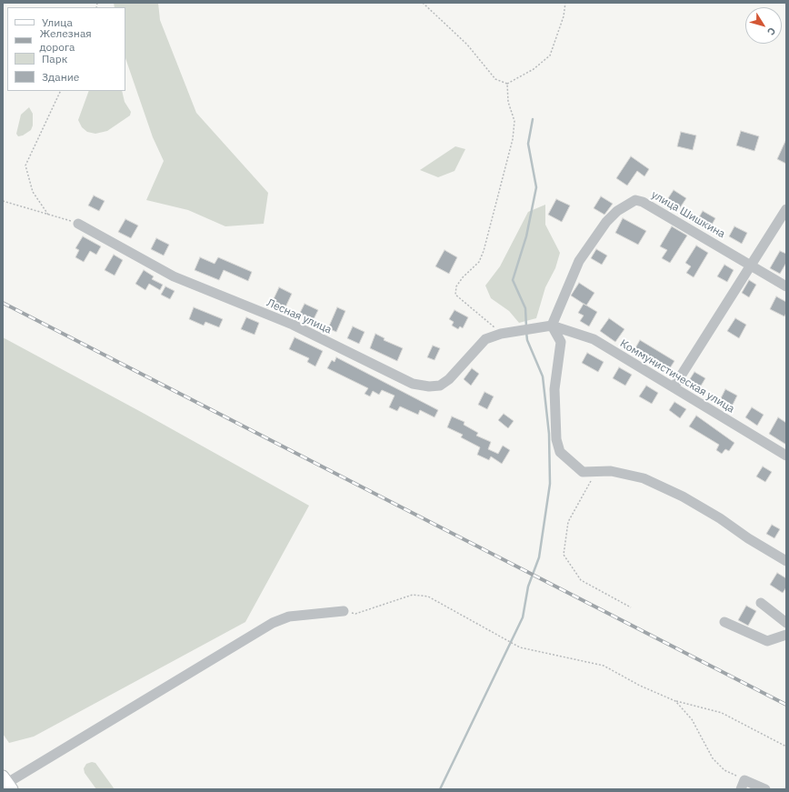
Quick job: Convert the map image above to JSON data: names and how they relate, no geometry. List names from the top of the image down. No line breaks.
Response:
{"streets":{"street":["улица Шишкина","Лесная улица","Коммунистическая улица"]},"crossings":[["улица Шишкина","Лесная улица"],["улица Шишкина","Коммунистическая улица"],["Лесная улица","Коммунистическая улица"]],"legend":["Улица","Железная дорога","Парк","Здание"],"north":"bottom right"}
